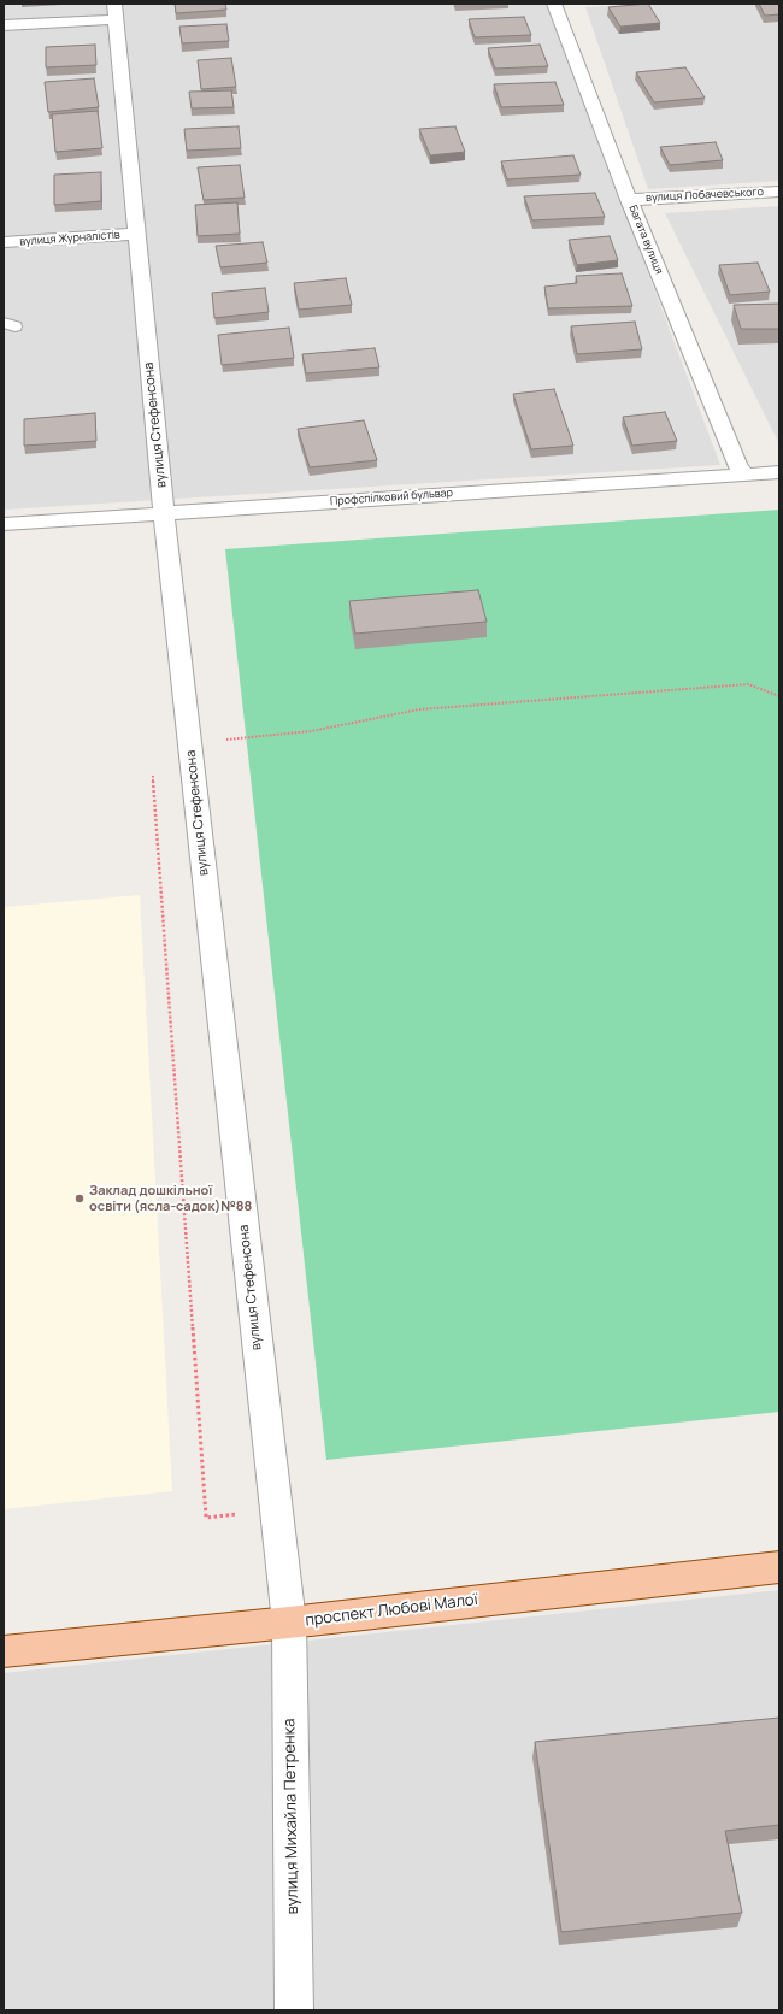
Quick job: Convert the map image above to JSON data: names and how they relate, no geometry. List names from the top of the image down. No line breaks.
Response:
{"streets":{"main road":["проспект Любові Малої"],"street":["вулиця Лобачевського","вулиця Журналістів","Багата вулиця","вулиця Стефенсона","Профспілковий бульвар","вулиця Михайла Петренка"]},"crossings":[["вулиця Лобачевського","Багата вулиця"],["вулиця Журналістів","вулиця Стефенсона"],["Багата вулиця","Профспілковий бульвар"],["вулиця Стефенсона","Профспілковий бульвар"],["вулиця Стефенсона","проспект Любові Малої"],["вулиця Стефенсона","вулиця Михайла Петренка"],["проспект Любові Малої","вулиця Михайла Петренка"]],"places":["Заклад дошкільної освіти (ясла-садок)№88"]}
